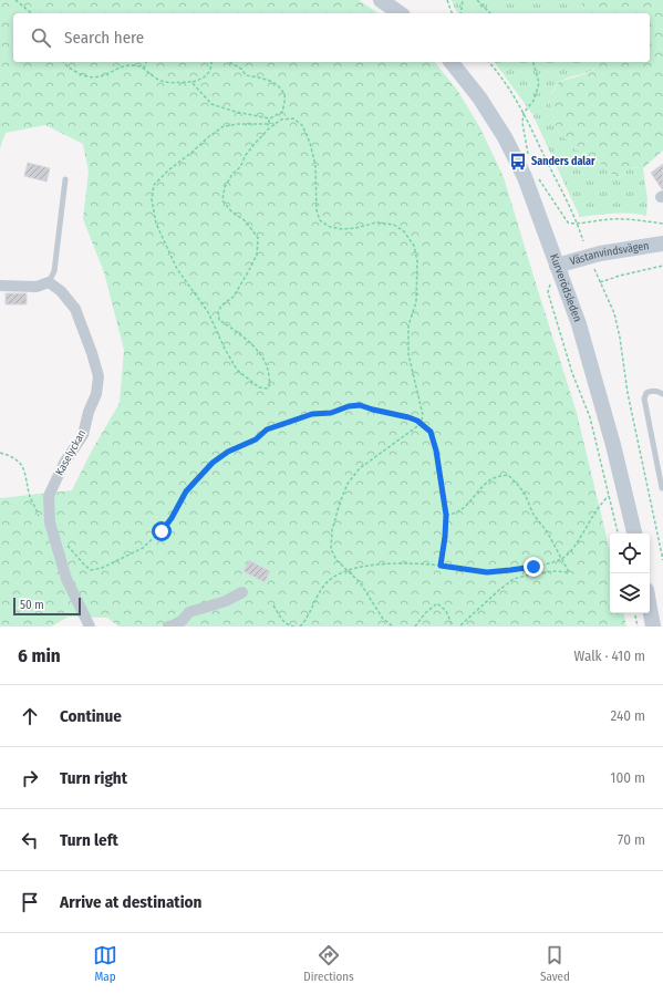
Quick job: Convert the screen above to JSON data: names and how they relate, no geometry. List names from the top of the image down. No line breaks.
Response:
{"streets":{"main road":["Västanvindsvägen","Kurverödsleden"],"street":["Kaselyckan"]},"crossings":[["Västanvindsvägen","Kurverödsleden"]],"places":{"bus stop":["Sanders dalar"]},"scale_bar":"50 m","page":{"search":"Search here","scale":"50 m","heading":["6 min","Walk · 410 m"],"list":[["Continue","240 m"],["Turn right","100 m"],["Turn left","70 m"],"Arrive at destination"],"nav":["Map","Directions","Saved"]}}
